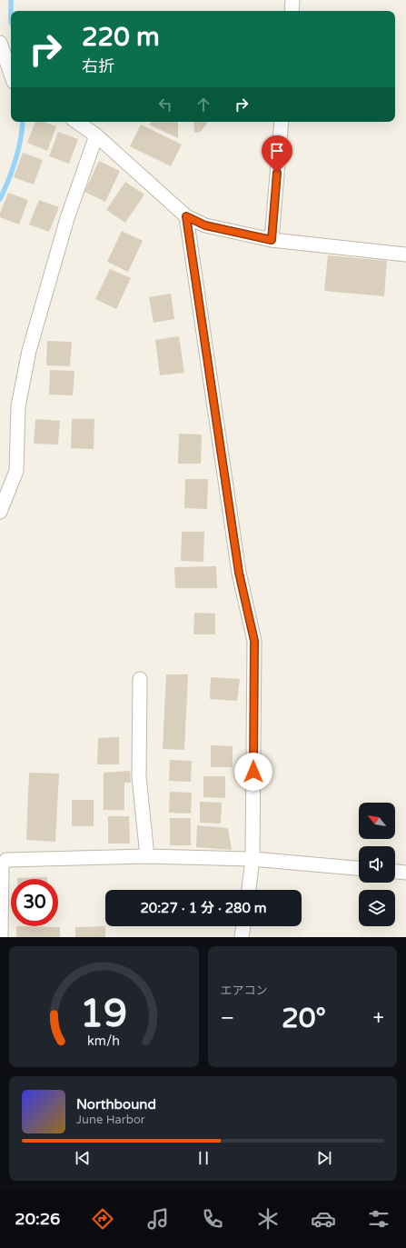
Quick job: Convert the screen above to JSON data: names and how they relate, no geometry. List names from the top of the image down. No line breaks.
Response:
{"north":"top left","page":{"turn":["220 m","右折"],"limit":"30","trip":"20:27 · 1 分 · 280 m","tile":"エアコン","heat":["−","20°","+"],"song":["Northbound","June Harbor"],"tabs":"20:26","gauge":["19","km/h"]}}
